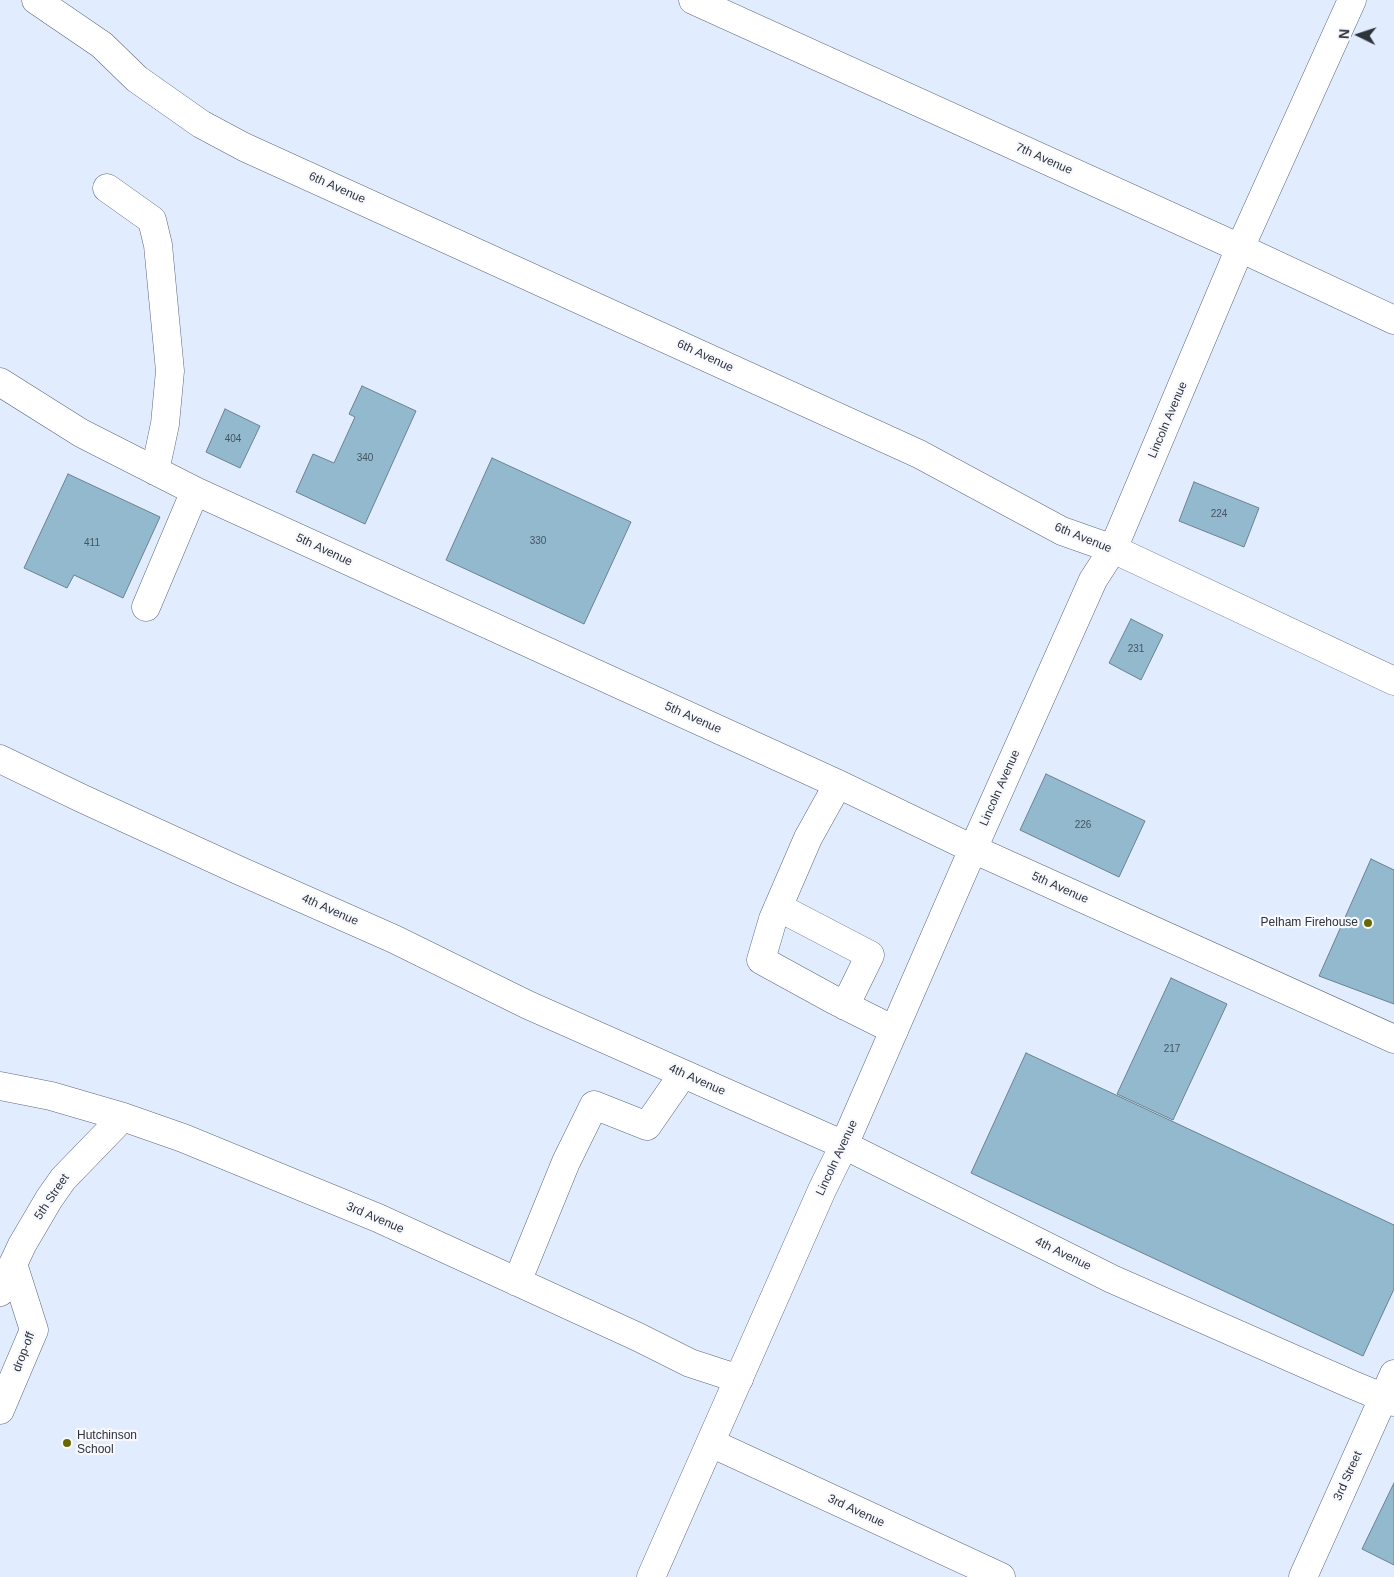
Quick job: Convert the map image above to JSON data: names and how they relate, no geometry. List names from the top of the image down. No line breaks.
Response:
{"streets":{"street":["7th Avenue","6th Avenue","Lincoln Avenue","5th Avenue","4th Avenue","5th Street","3rd Avenue","drop-off","3rd Street"]},"crossings":[["7th Avenue","Lincoln Avenue"],["6th Avenue","Lincoln Avenue"],["Lincoln Avenue","5th Avenue"],["Lincoln Avenue","4th Avenue"],["Lincoln Avenue","3rd Avenue"],["4th Avenue","3rd Street"],["5th Street","3rd Avenue"],["5th Street","drop-off"]],"places":["Pelham Firehouse","Hutchinson School"],"house_numbers":["404","340","224","330","411","231","226","217"],"north":"left"}
